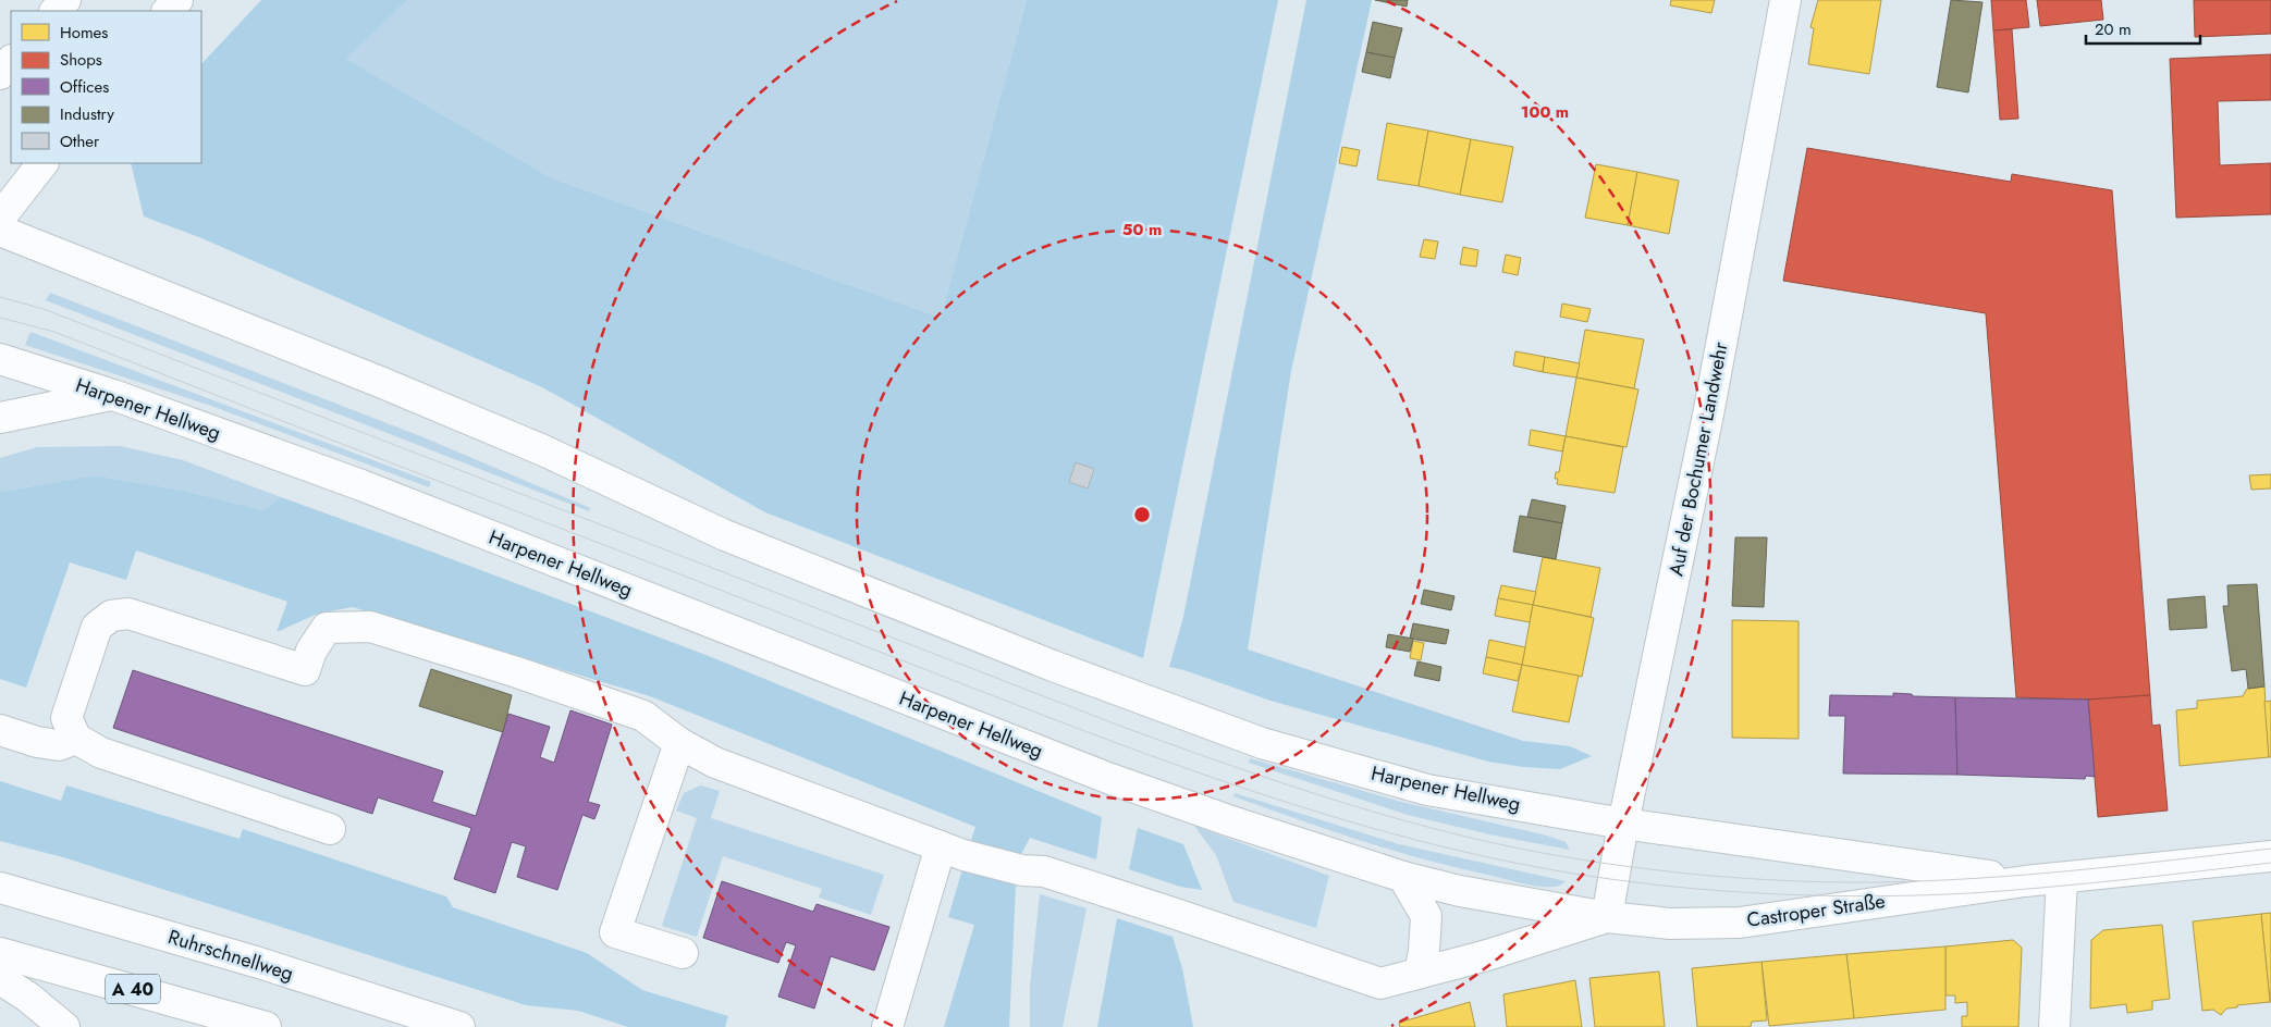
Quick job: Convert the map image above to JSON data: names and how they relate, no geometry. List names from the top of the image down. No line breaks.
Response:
{"streets":{"main road":["Harpener Hellweg","Auf der Bochumer Landwehr","Castroper Straße","Ruhrschnellweg","A 40"]},"crossings":[["Harpener Hellweg","Auf der Bochumer Landwehr"],["Harpener Hellweg","Castroper Straße"],["Auf der Bochumer Landwehr","Castroper Straße"]],"legend":["Homes","Shops","Offices","Industry","Other"],"scale_bar":"20 m","rings":["100 m","50 m"]}
